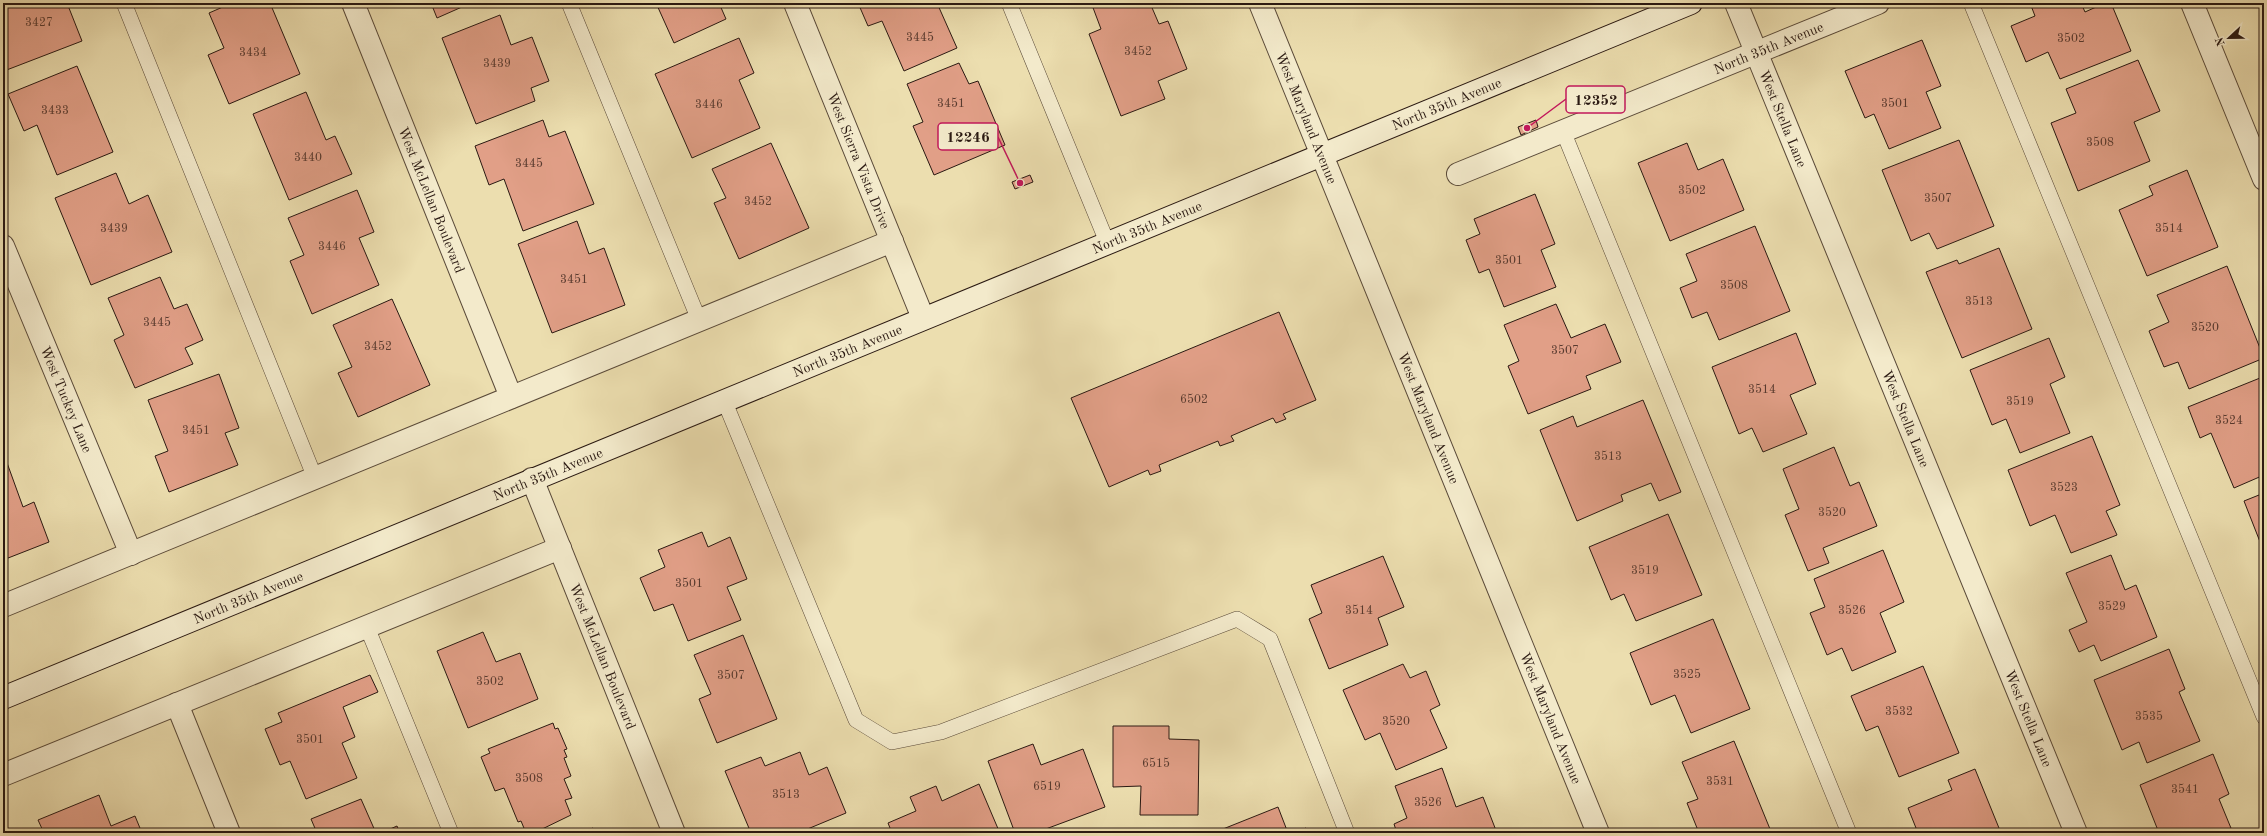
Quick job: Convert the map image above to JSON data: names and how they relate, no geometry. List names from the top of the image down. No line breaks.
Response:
{"streets":{"street":["North 35th Avenue","West Maryland Avenue","West Stella Lane","West Sierra Vista Drive","West McLellan Boulevard","West Tuckey Lane"]},"crossings":[["North 35th Avenue","West Maryland Avenue"],["North 35th Avenue","West Stella Lane"],["North 35th Avenue","West Sierra Vista Drive"],["North 35th Avenue","West McLellan Boulevard"]],"places":["12352","12246"],"house_numbers":["3427","3445","3502","3452","3434","3439","3451","3501","3446","3433","3508","3440","3445","3502","3507","3452","3439","3514","3446","3501","3451","3508","3513","3445","3520","3452","3507","3514","6502","3519","3524","3451","3513","3523","3520","3519","3501","3529","3514","3526","3525","3507","3502","3532","3535","3520","3501","6515","3508","3531","6519","3541","3513","3526"],"north":"left"}
